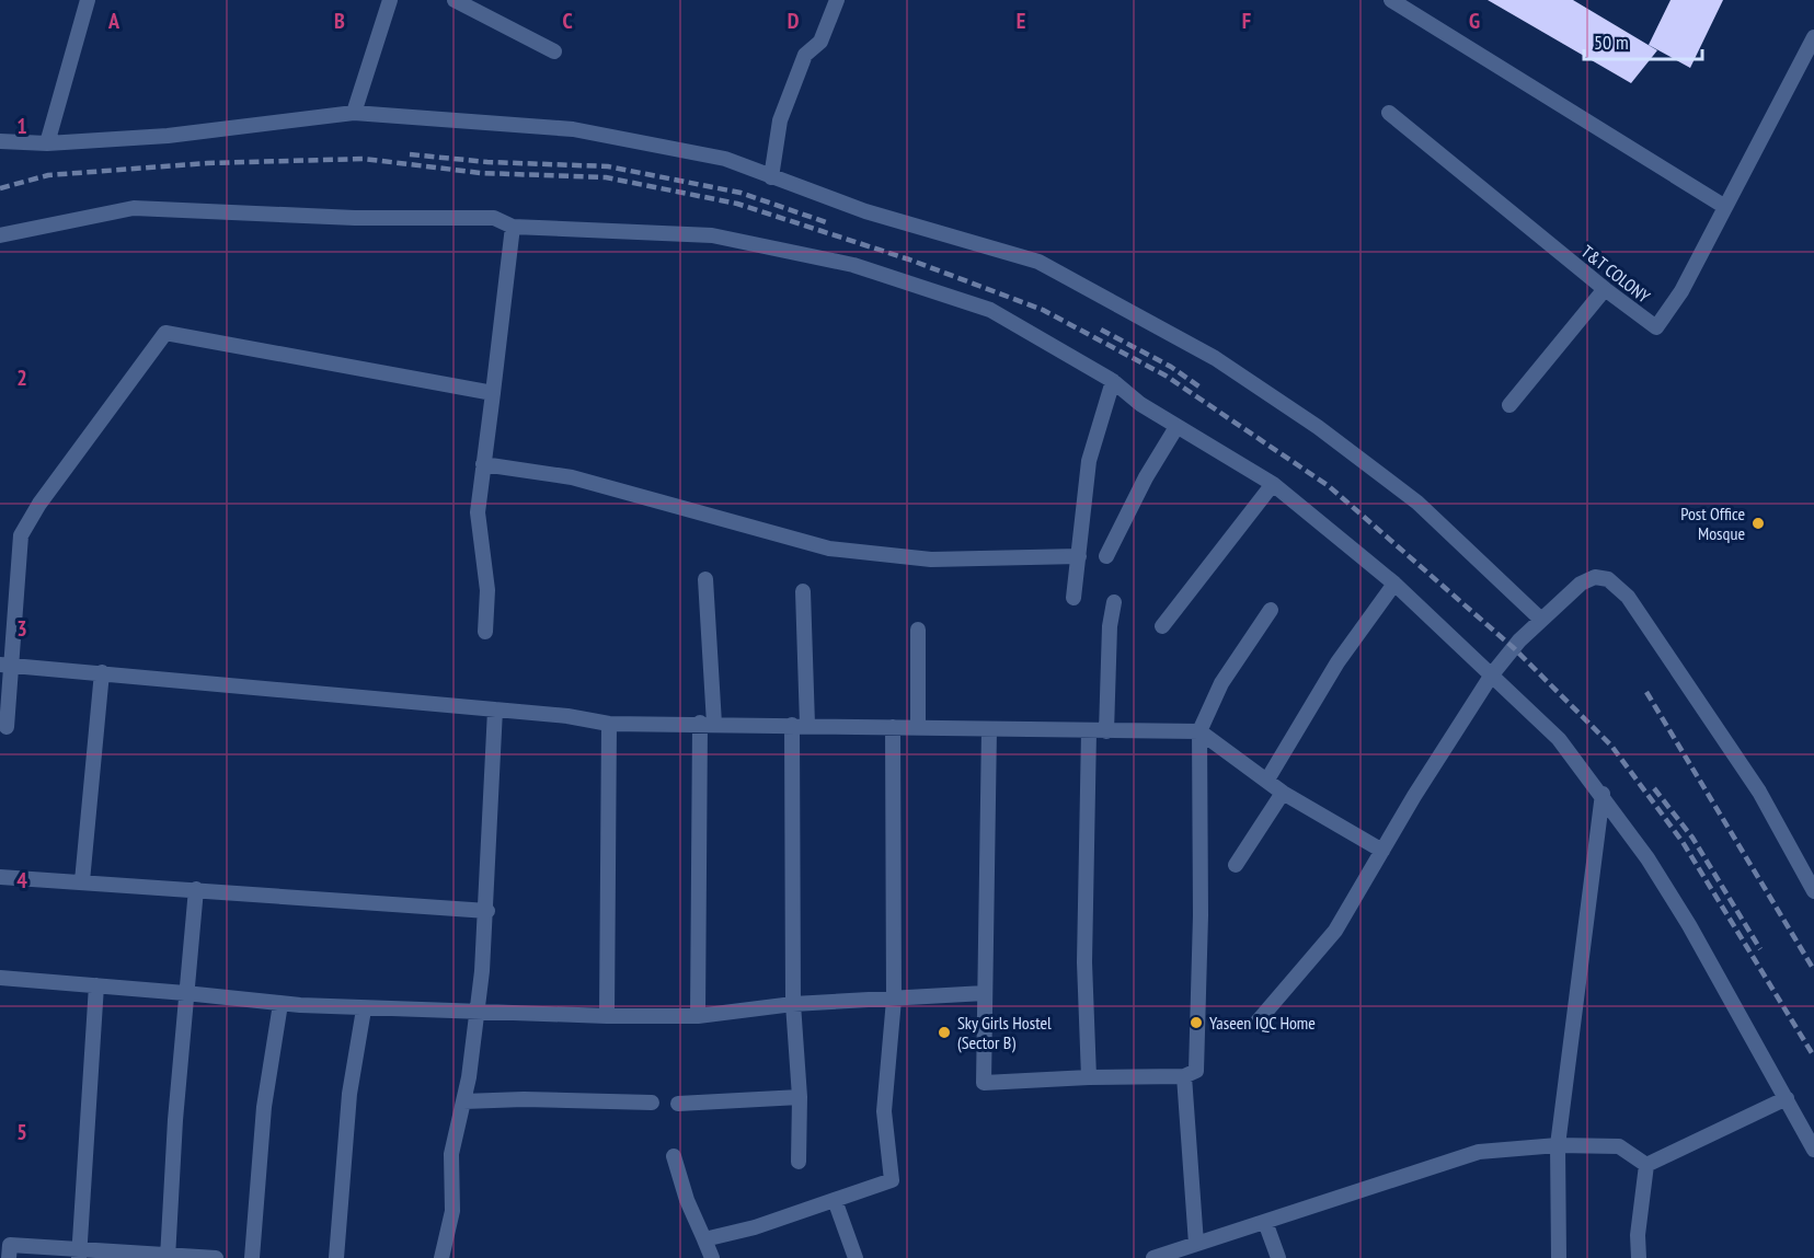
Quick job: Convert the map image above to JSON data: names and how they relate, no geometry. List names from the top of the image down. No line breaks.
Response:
{"streets":{"street":["T&T COLONY"]},"places":["Post Office Mosque","Yaseen IQC Home","Sky Girls Hostel (Sector B)"],"scale_bar":"50 m","grid":{"columns":["A","B","C","D","E","F","G"],"rows":["1","2","3","4","5"]}}
